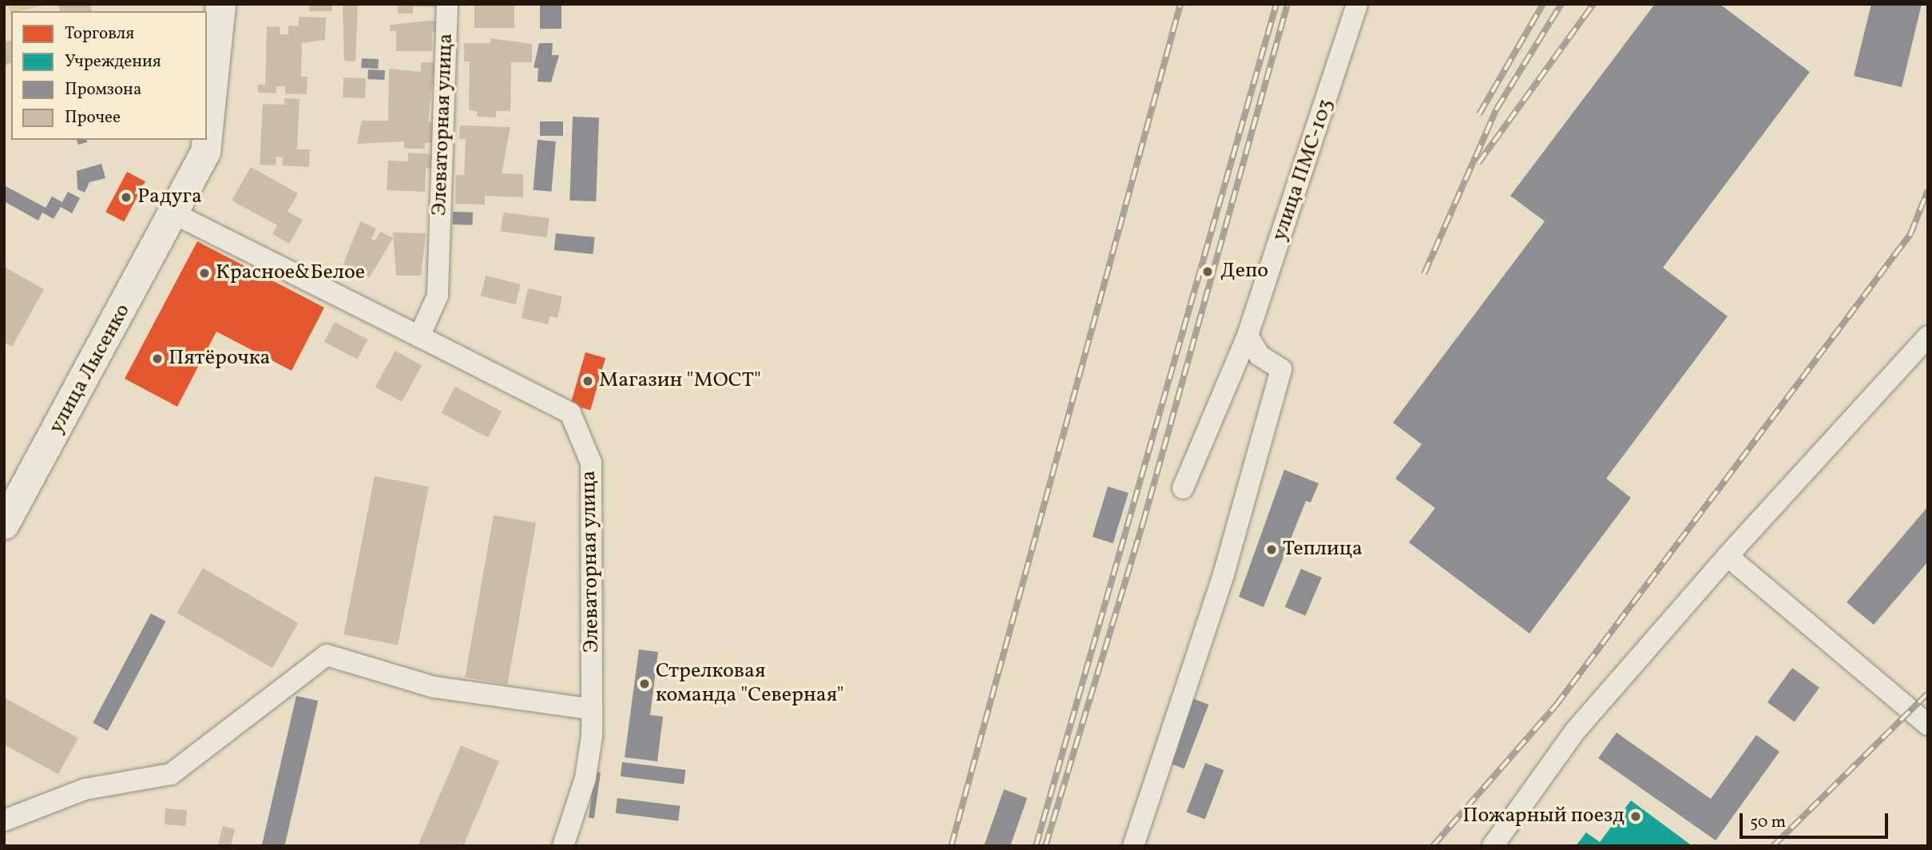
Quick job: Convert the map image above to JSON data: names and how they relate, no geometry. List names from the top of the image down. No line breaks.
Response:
{"streets":{"main road":["улица Лысенко"],"street":["Элеваторная улица","улица ПМС-103"]},"places":["Радуга","Депо","Красное&Белое","Пятёрочка","Магазин \"МОСТ\"","Теплица","Стрелковая команда \"Северная\"","Пожарный поезд"],"legend":["Торговля","Учреждения","Промзона","Прочее"],"scale_bar":"50 m"}
